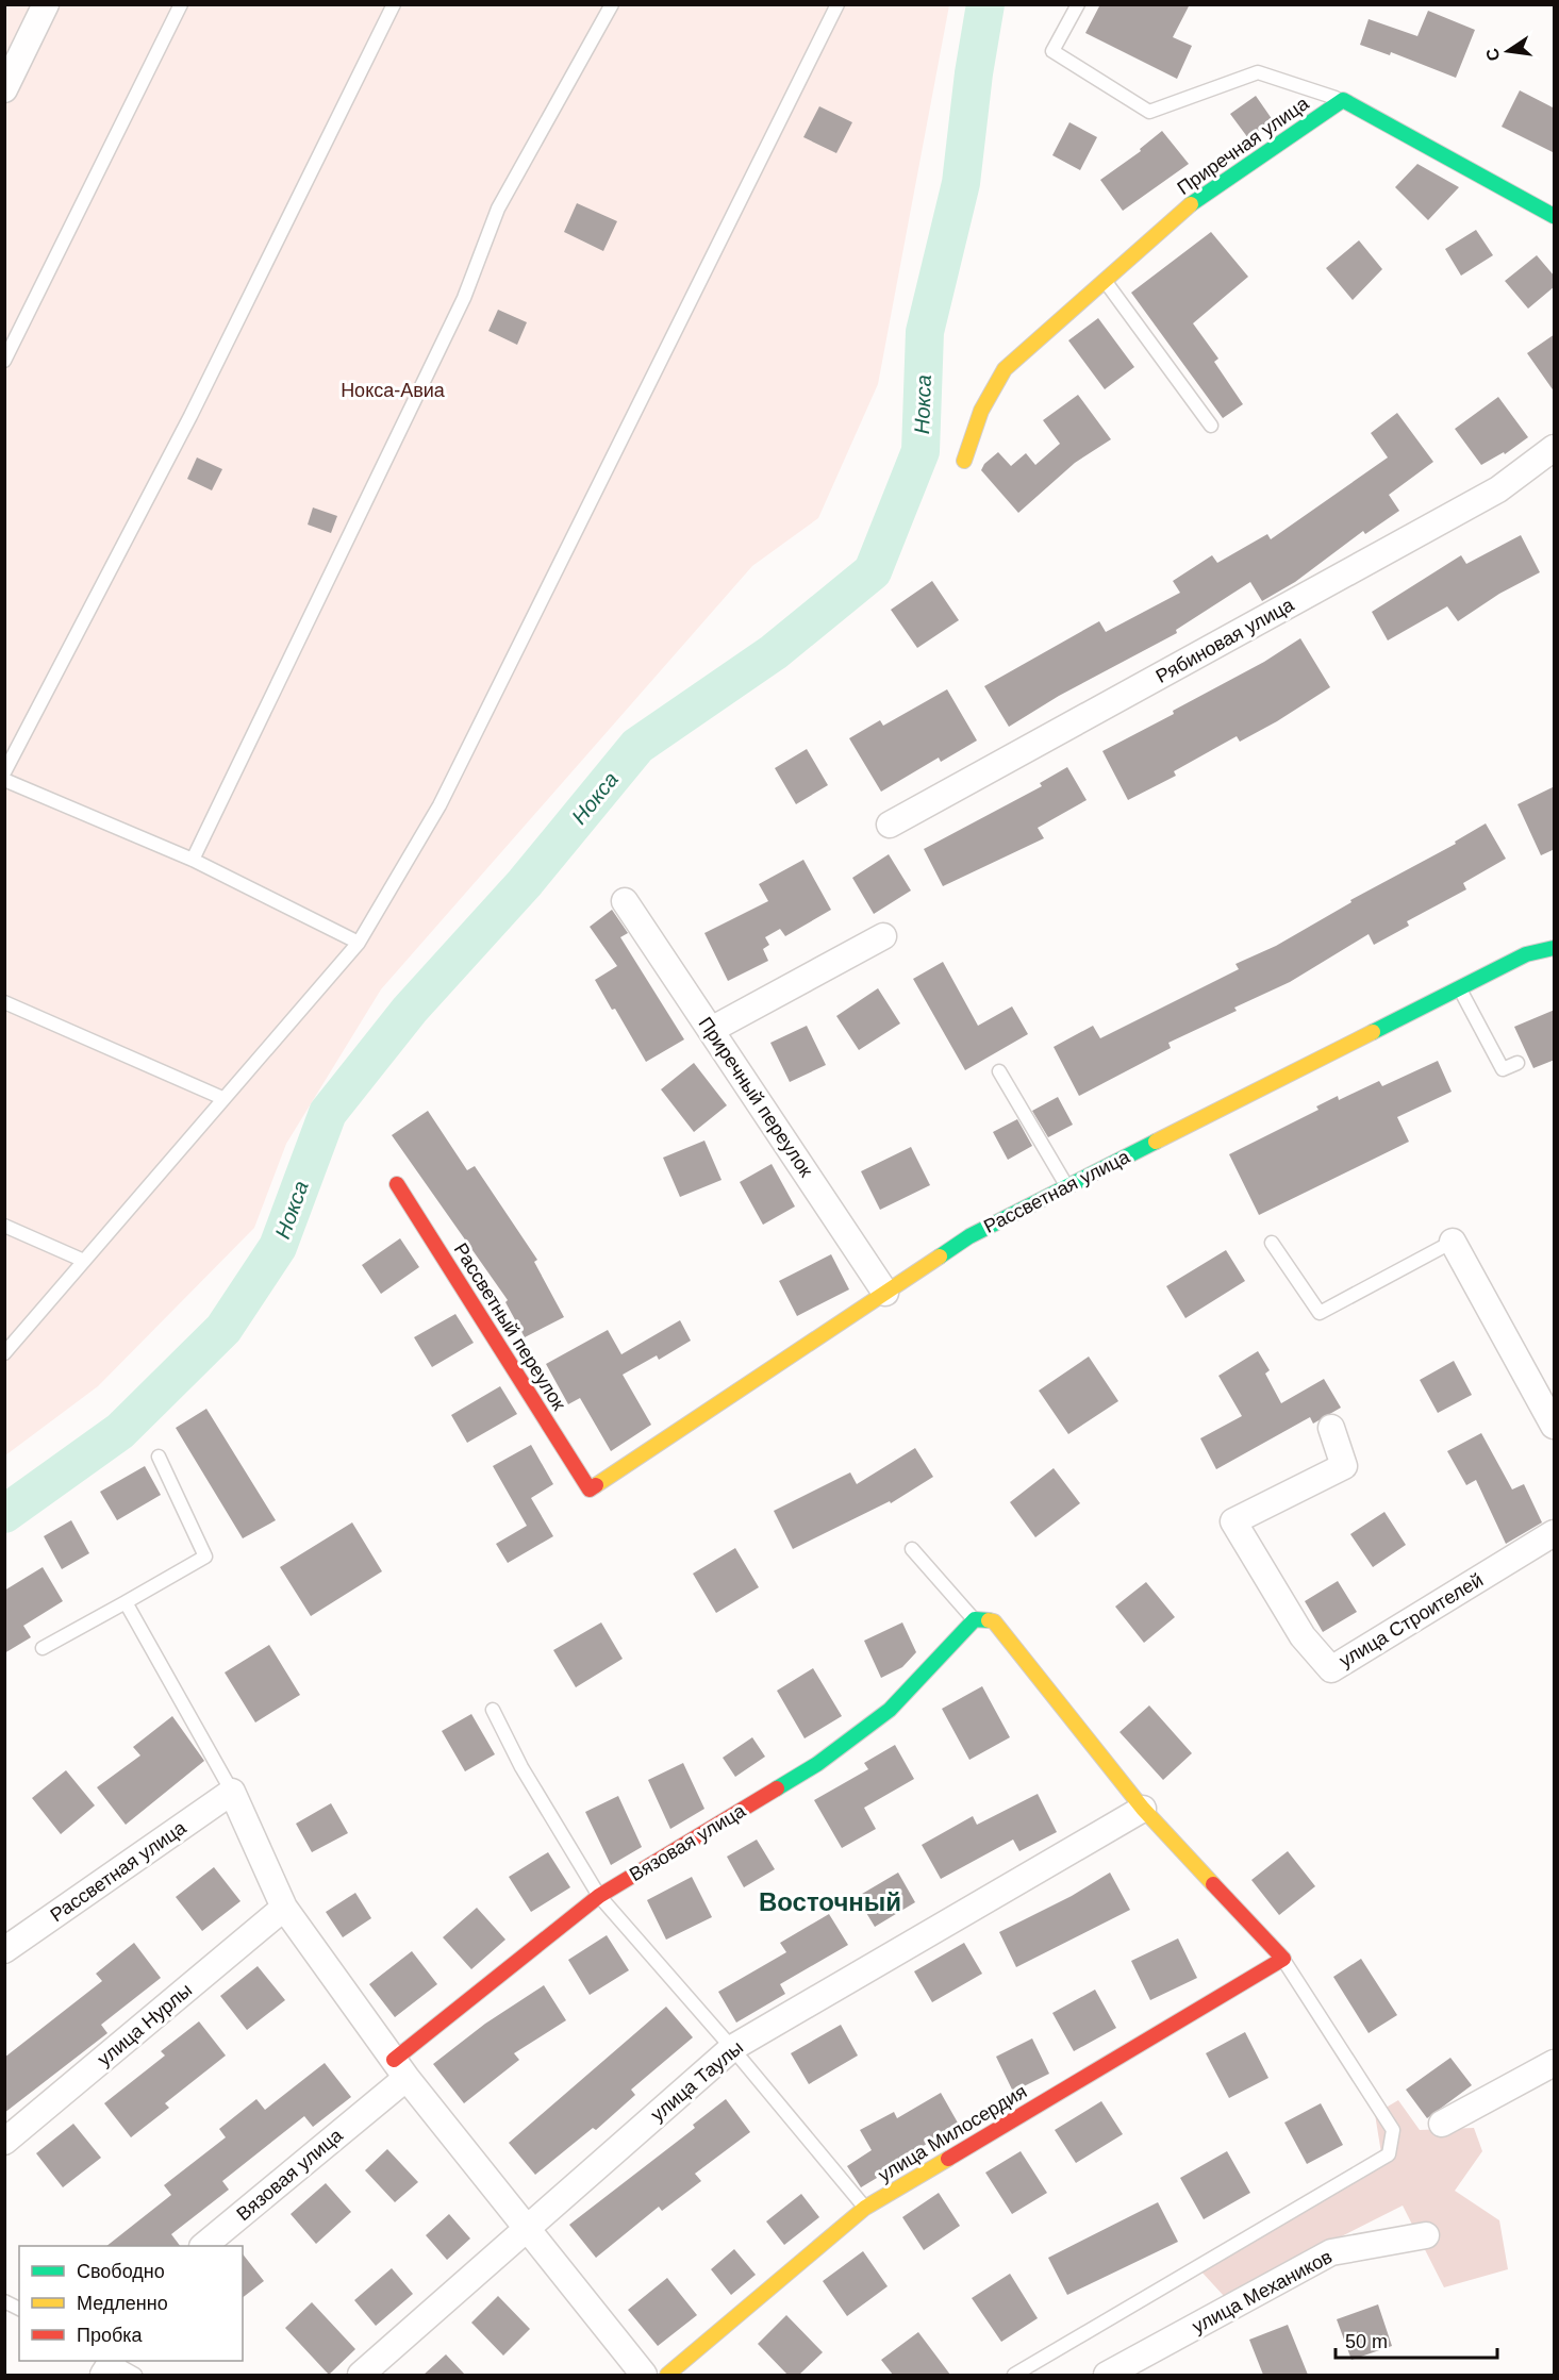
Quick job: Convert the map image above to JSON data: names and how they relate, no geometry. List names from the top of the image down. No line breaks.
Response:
{"streets":{"street":["Приречная улица","Рябиновая улица","Приречный переулок","Рассветная улица","Рассветный переулок","улица Строителей","Вязовая улица","улица Нурлы","улица Таулы","улица Милосердия","улица Механиков"]},"crossings":[["Приречный переулок","Рассветная улица"],["Рассветная улица","Рассветный переулок"]],"districts":["Восточный"],"water":["Нокса"],"parks":["Нокса-Авиа"],"legend":["Свободно","Медленно","Пробка"],"scale_bar":"50 m","north":"left"}
